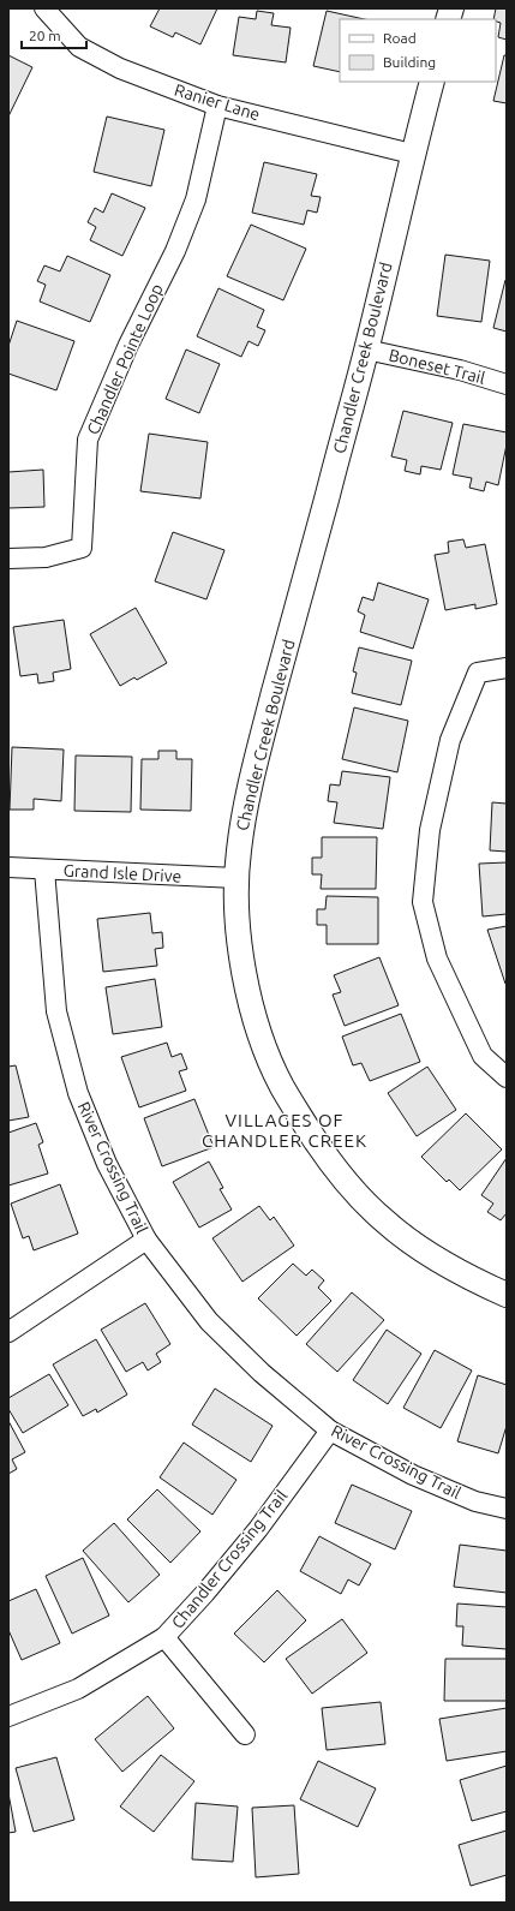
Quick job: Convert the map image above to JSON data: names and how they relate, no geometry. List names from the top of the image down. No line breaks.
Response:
{"streets":{"street":["Ranier Lane","Chandler Creek Boulevard","Chandler Pointe Loop","Boneset Trail","Grand Isle Drive","River Crossing Trail","Chandler Crossing Trail"]},"crossings":[["Ranier Lane","Chandler Creek Boulevard"],["Ranier Lane","Chandler Pointe Loop"],["Chandler Creek Boulevard","Boneset Trail"],["Chandler Creek Boulevard","Grand Isle Drive"],["Grand Isle Drive","River Crossing Trail"],["River Crossing Trail","Chandler Crossing Trail"]],"districts":["VILLAGES OF CHANDLER CREEK"],"legend":["Road","Building"],"scale_bar":"20 m"}
